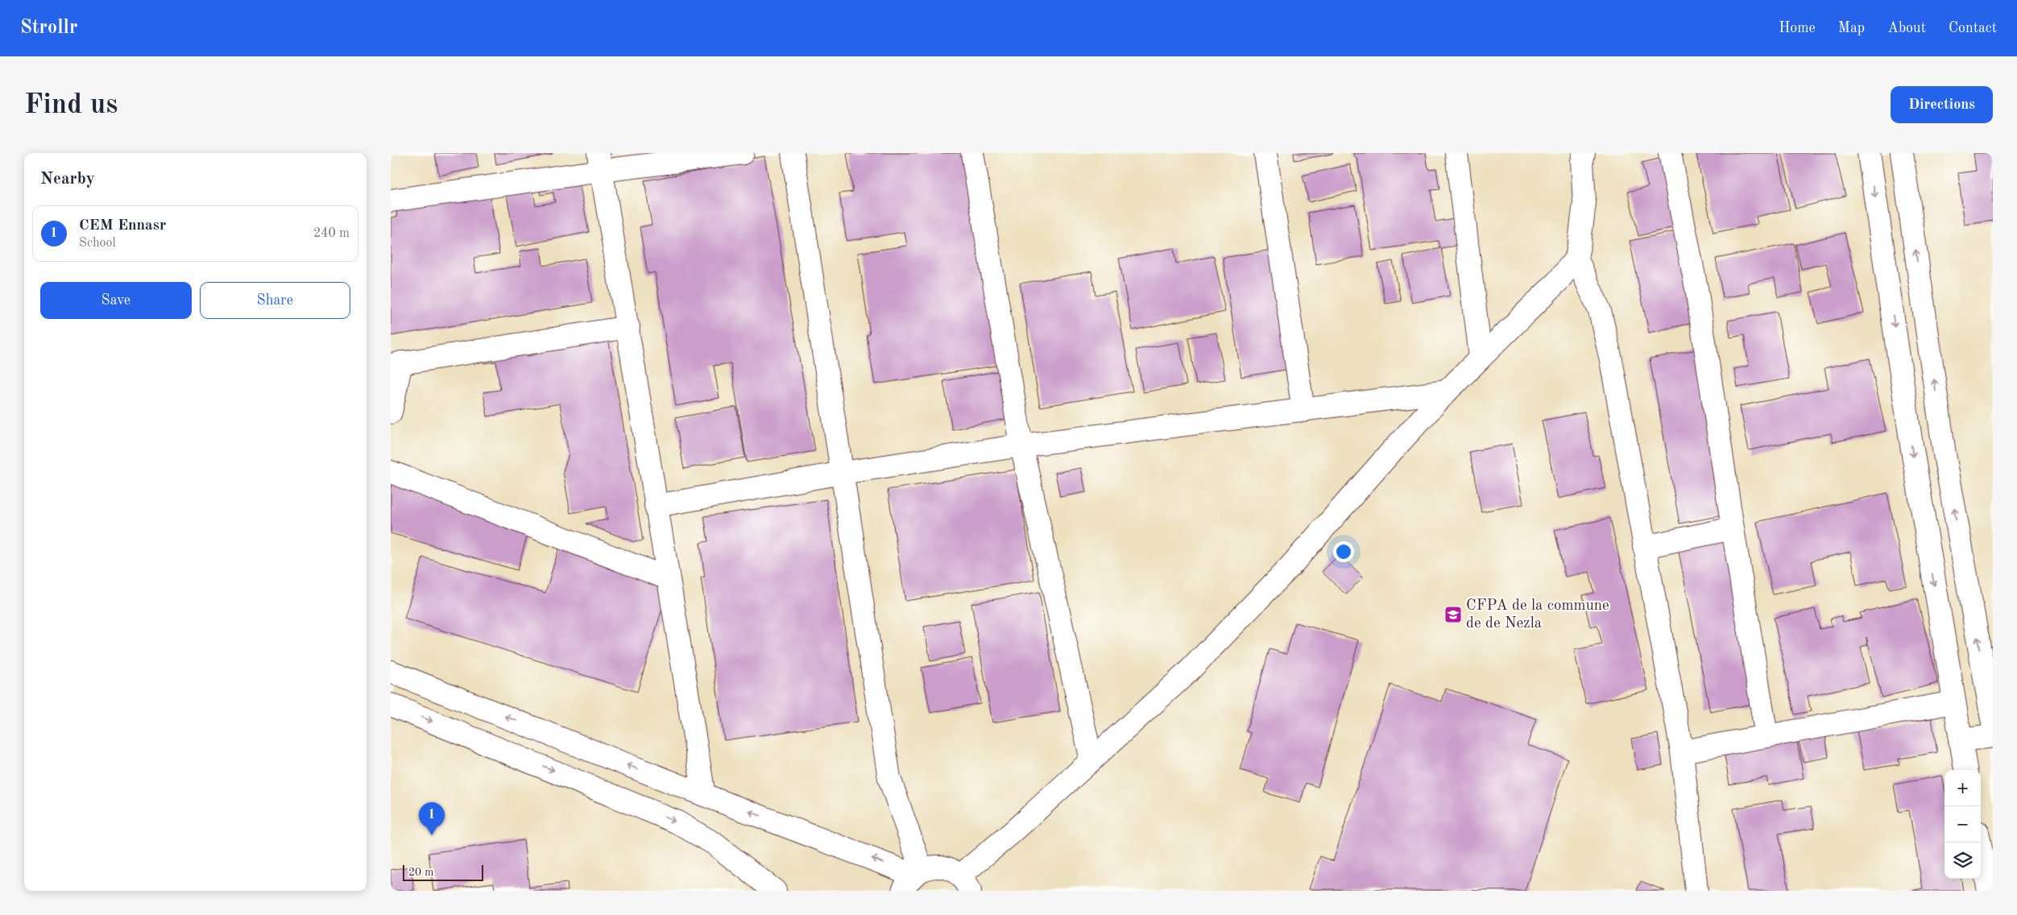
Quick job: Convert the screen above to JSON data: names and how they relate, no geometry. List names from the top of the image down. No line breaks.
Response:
{"places":{"school or university":["CFPA de la commune de de Nezla"]},"scale_bar":"20 m","page":{"header":"Strollr","nav":["Home","Map","About","Contact"],"buttons":["Directions",["Save","Share"]],"title":"Find us","heading":"Nearby","list":[{"mark":"1","name":"CEM Ennasr","note":"School","value":"240 m"}],"map_buttons":["+","−"],"pins":"1","scale":"20 m"}}
